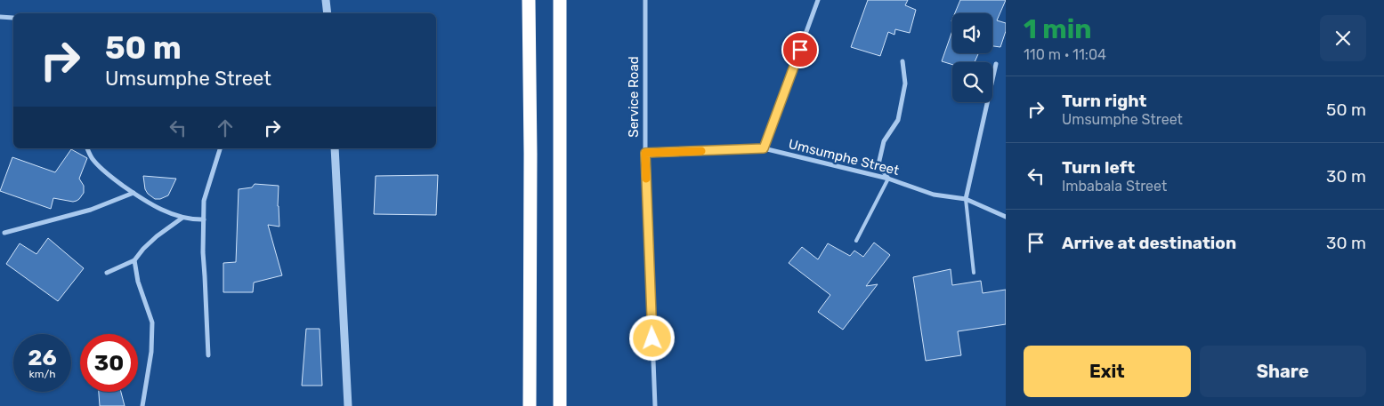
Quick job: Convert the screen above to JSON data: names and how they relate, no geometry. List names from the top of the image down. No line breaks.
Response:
{"streets":{"street":["Service Road","Umsumphe Street"]},"crossings":[["Service Road","Umsumphe Street"]],"page":{"heading":["1 min","110 m · 11:04"],"turn":["50 m","Umsumphe Street"],"list":[{"name":"Turn right","note":"Umsumphe Street","value":"50 m"},{"name":"Turn left","note":"Imbabala Street","value":"30 m"},{"name":"Arrive at destination","value":"30 m"}],"speed":"26 km/h","limit":"30","buttons":["Exit","Share"]}}
